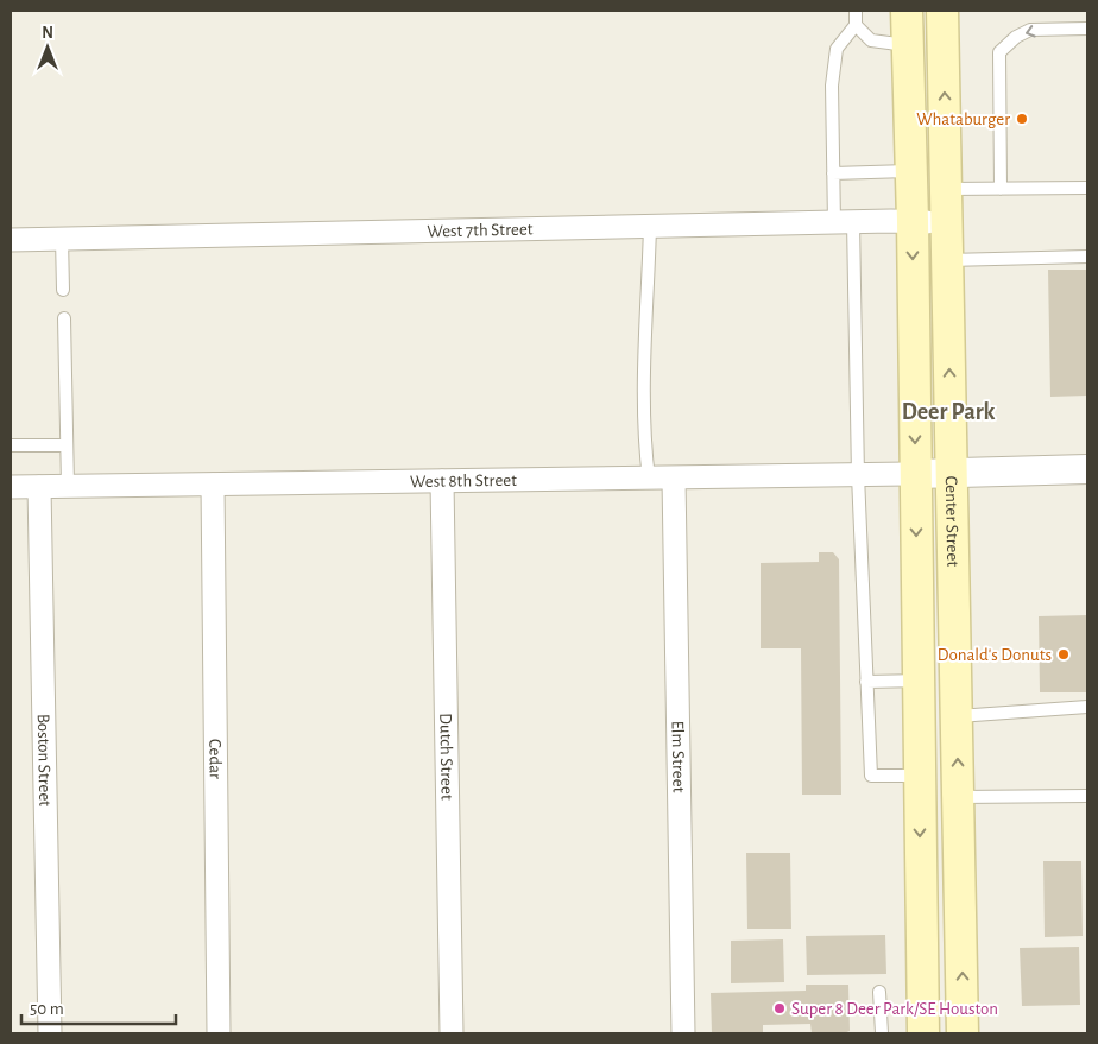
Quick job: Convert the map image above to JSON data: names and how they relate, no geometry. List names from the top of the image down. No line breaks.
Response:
{"streets":{"main road":["Center Street"],"street":["West 7th Street","West 8th Street","Elm Street","Dutch Street","Cedar","Boston Street"]},"crossings":[["West 7th Street","Center Street"],["West 8th Street","Center Street"],["West 8th Street","Elm Street"],["West 8th Street","Dutch Street"],["West 8th Street","Cedar"],["West 8th Street","Boston Street"]],"districts":["Deer Park"],"places":["Whataburger","Donald's Donuts","Super 8 Deer Park/SE Houston"],"scale_bar":"50 m","north":"top"}
